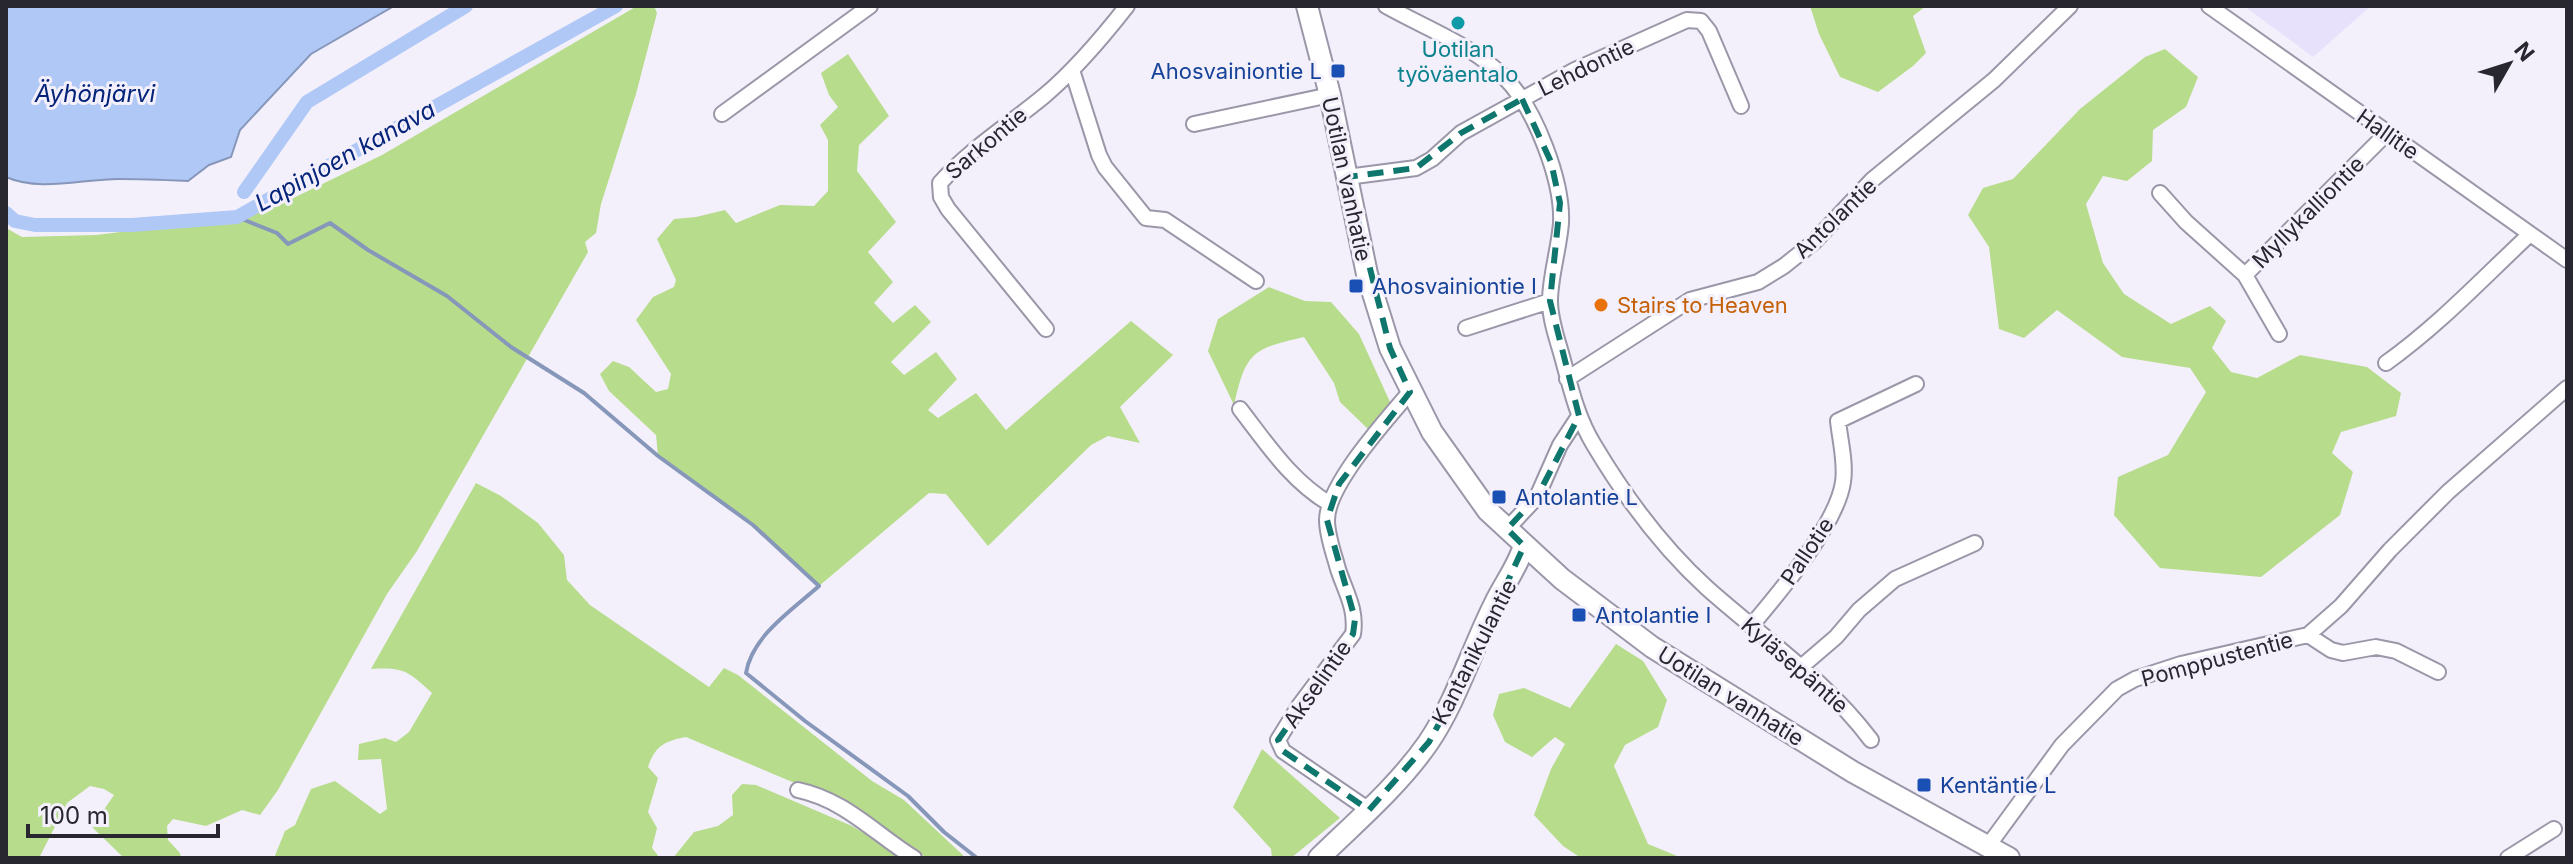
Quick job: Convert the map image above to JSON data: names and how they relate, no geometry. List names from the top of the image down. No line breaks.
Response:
{"streets":{"main road":["Uotilan vanhatie","Kantanikulantie"],"street":["Lehdontie","Hallitie","Sarkontie","Myllykalliontie","Antolantie","Pallotie","Pomppustentie","Kyläsepäntie","Akselintie"]},"crossings":[["Lehdontie","Uotilan vanhatie"],["Lehdontie","Kyläsepäntie"],["Hallitie","Myllykalliontie"],["Uotilan vanhatie","Kantanikulantie"],["Uotilan vanhatie","Pomppustentie"],["Antolantie","Kyläsepäntie"],["Pallotie","Kyläsepäntie"],["Kantanikulantie","Akselintie"]],"water":["Äyhönjärvi","Lapinjoen kanava"],"places":{"other":["Uotilan työväentalo","Stairs to Heaven"],"transit":["Ahosvainiontie L","Ahosvainiontie I","Antolantie L","Antolantie I","Kentäntie L"]},"scale_bar":"100 m","north":"top right"}
